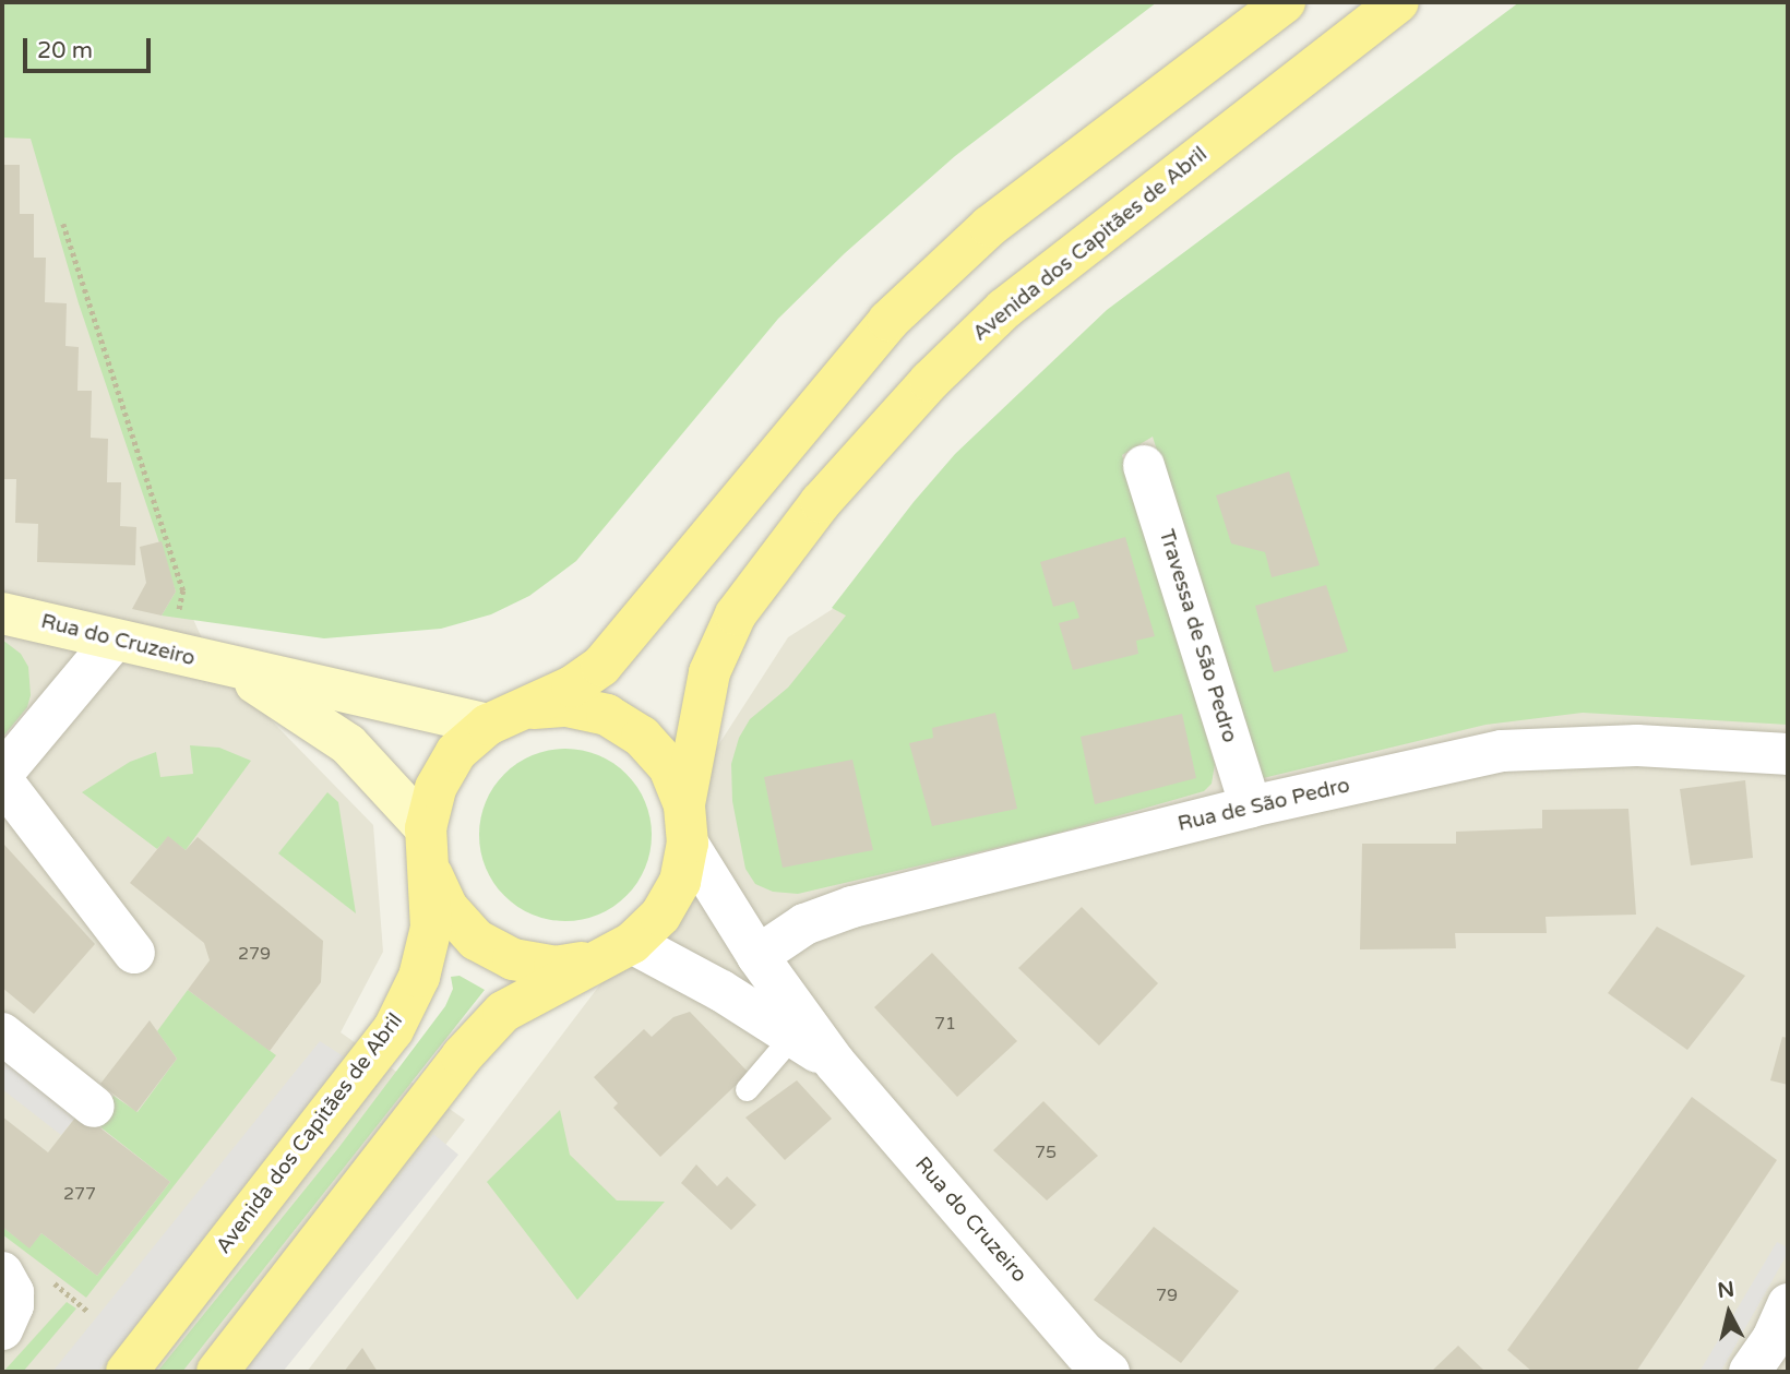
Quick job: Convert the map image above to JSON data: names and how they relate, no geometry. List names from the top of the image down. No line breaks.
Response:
{"streets":{"main road":["Avenida dos Capitães de Abril","Rua do Cruzeiro"],"street":["Travessa de São Pedro","Rua de São Pedro"]},"crossings":[["Avenida dos Capitães de Abril","Rua do Cruzeiro"],["Travessa de São Pedro","Rua de São Pedro"],["Rua do Cruzeiro","Rua de São Pedro"]],"house_numbers":["279","71","75","277","79"],"scale_bar":"20 m","north":"top"}
